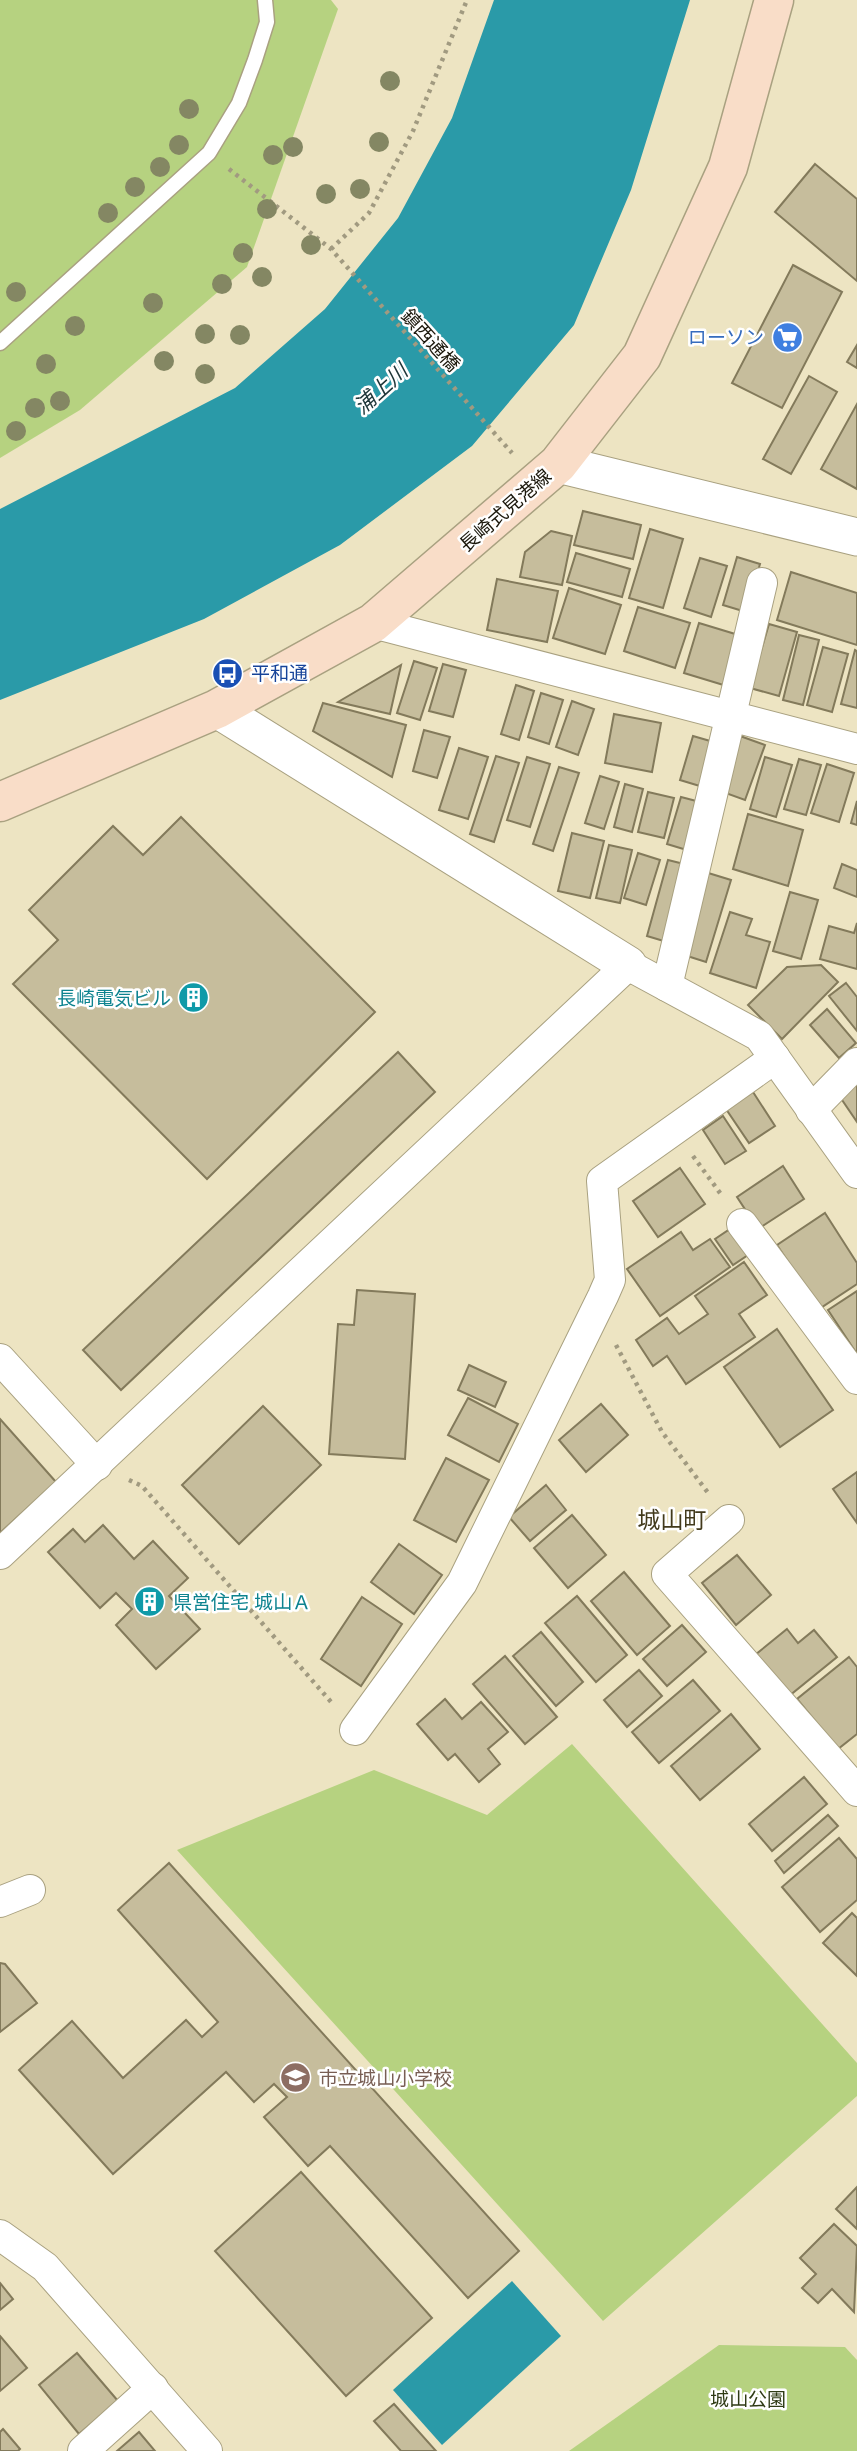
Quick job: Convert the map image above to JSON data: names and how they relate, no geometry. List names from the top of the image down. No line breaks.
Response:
{"streets":{"main road":["長崎式見港線"],"path":["鎮西通橋"]},"districts":["城山町"],"water":["浦上川"],"parks":["城山公園"],"places":{"supermarket":["ローソン"],"bus stop":["平和通"],"building":["長崎電気ビル","県営住宅 城山Ａ"],"school or university":["市立城山小学校"]}}
